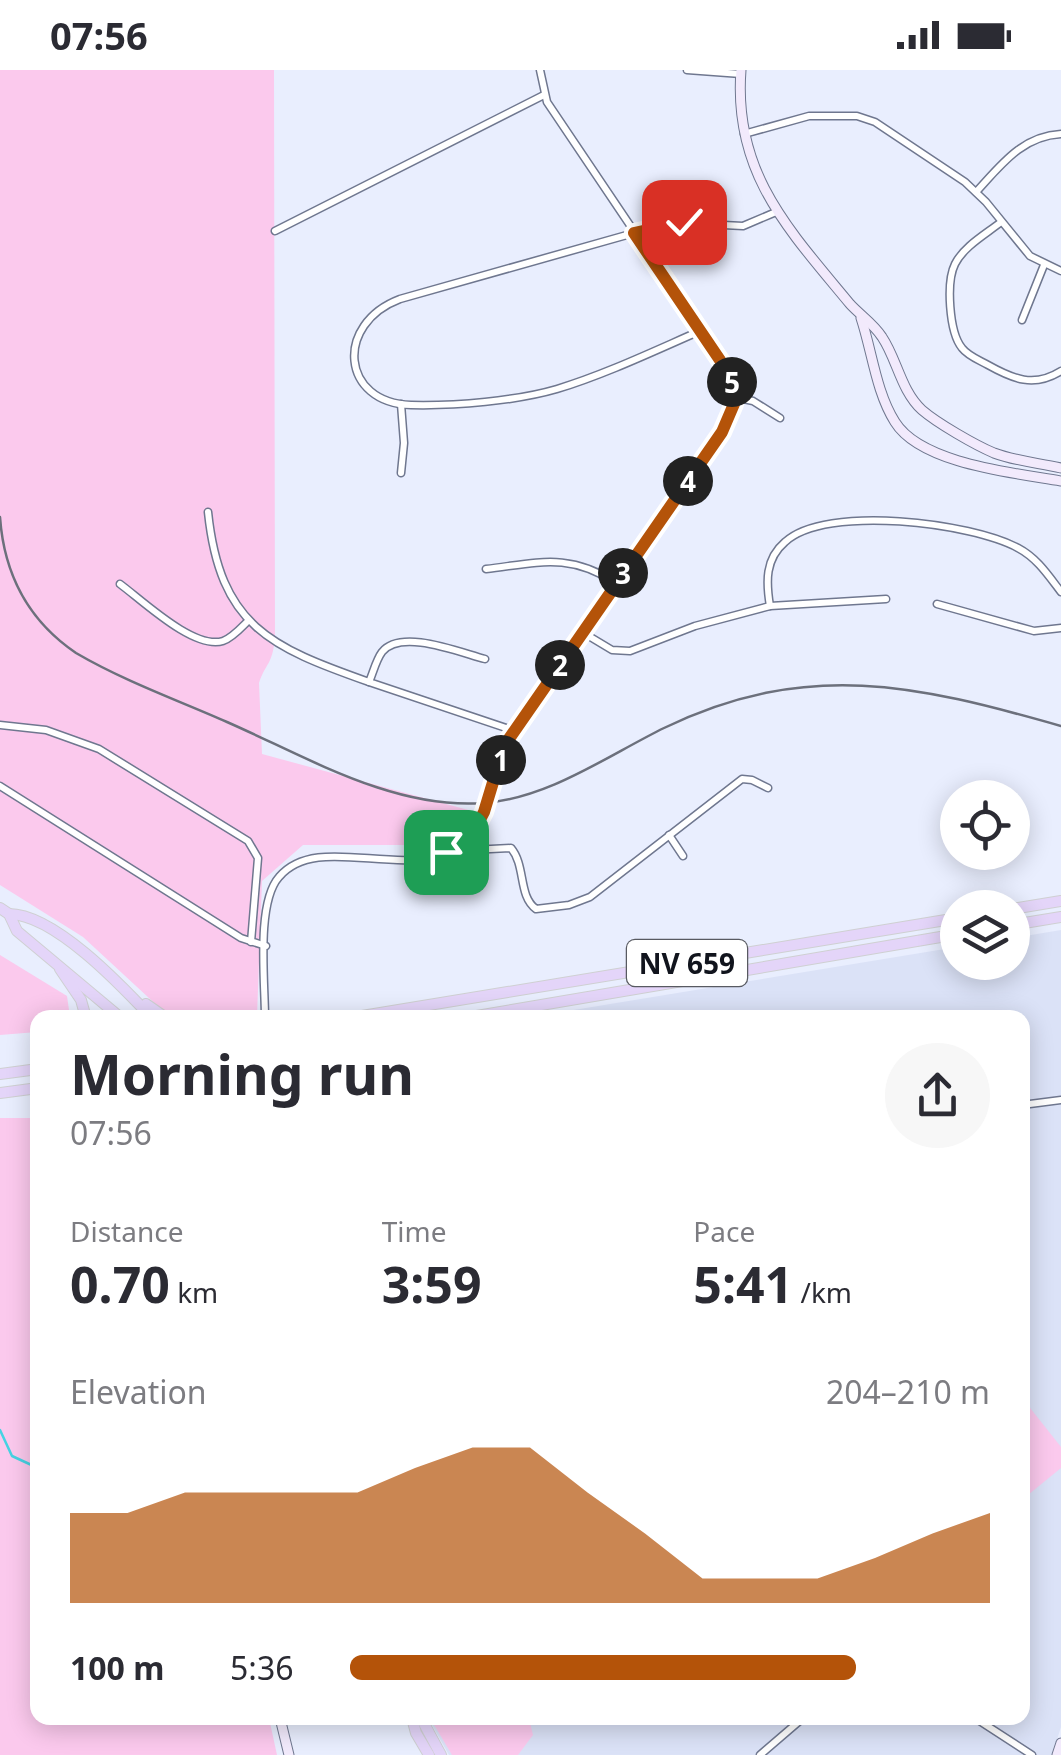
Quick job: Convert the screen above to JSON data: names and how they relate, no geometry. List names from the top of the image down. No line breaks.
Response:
{"streets":{"main road":["NV 659"]},"page":{"status":"07:56","pins":["5","4","3","2","1"],"heading":["Morning run","07:56"],"stats":[["Distance","0.70 km"],["Time","3:59"],["Pace","5:41 /km"]],"chart":["Elevation","204–210 m"],"list":[{"name":"100 m","note":"5:36"}]}}
